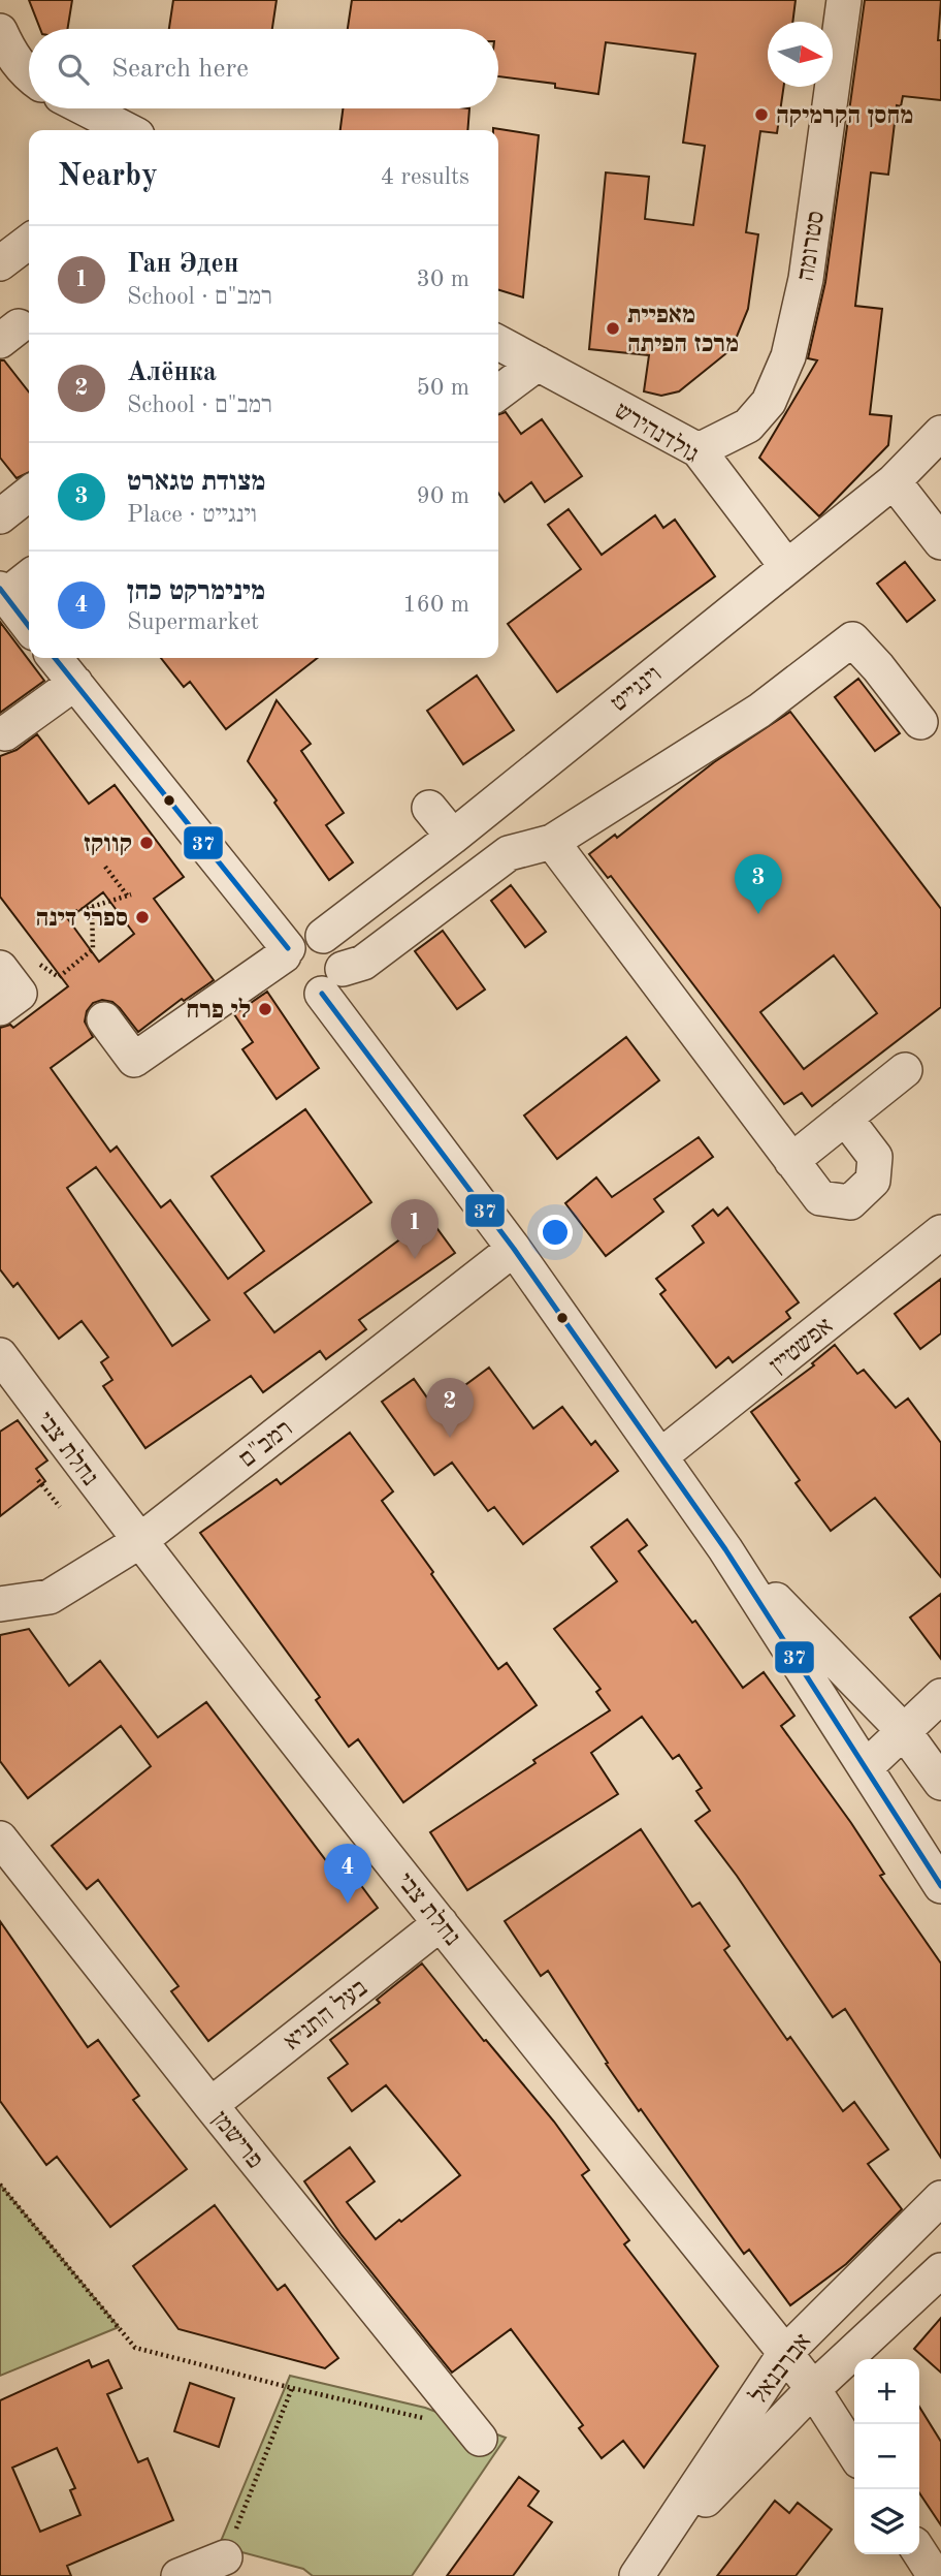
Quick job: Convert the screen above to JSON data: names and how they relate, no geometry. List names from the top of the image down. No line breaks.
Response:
{"streets":{"street":["סטרומה","גולדנהירש","וינגייט","אפשטיין","רמב\"ם","נחלת צבי","בעל התניא","פרישמן","אברבנאל"]},"crossings":[["סטרומה","גולדנהירש"],["גולדנהירש","וינגייט"],["רמב\"ם","נחלת צבי"],["נחלת צבי","בעל התניא"],["נחלת צבי","אברבנאל"],["בעל התניא","פרישמן"]],"places":["מחסן הקרמיקה","מאפיית מרכז הפיתה","קווקז","ספרי דינה","לי פרח"],"lines":["transit line 37"],"north":"right","page":{"search":"Search here","heading":["Nearby","4 results"],"list":[{"mark":"1","name":"Ган Эден","note":"School · רמב\"ם","value":"30 m"},{"mark":"2","name":"Алёнка","note":"School · רמב\"ם","value":"50 m"},{"mark":"3","name":"מצודת טגארט","note":"Place · וינגייט","value":"90 m"},{"mark":"4","name":"מינימרקט כהן","note":"Supermarket","value":"160 m"}],"pins":["3","1","2","4"],"map_buttons":["+","−"]}}
